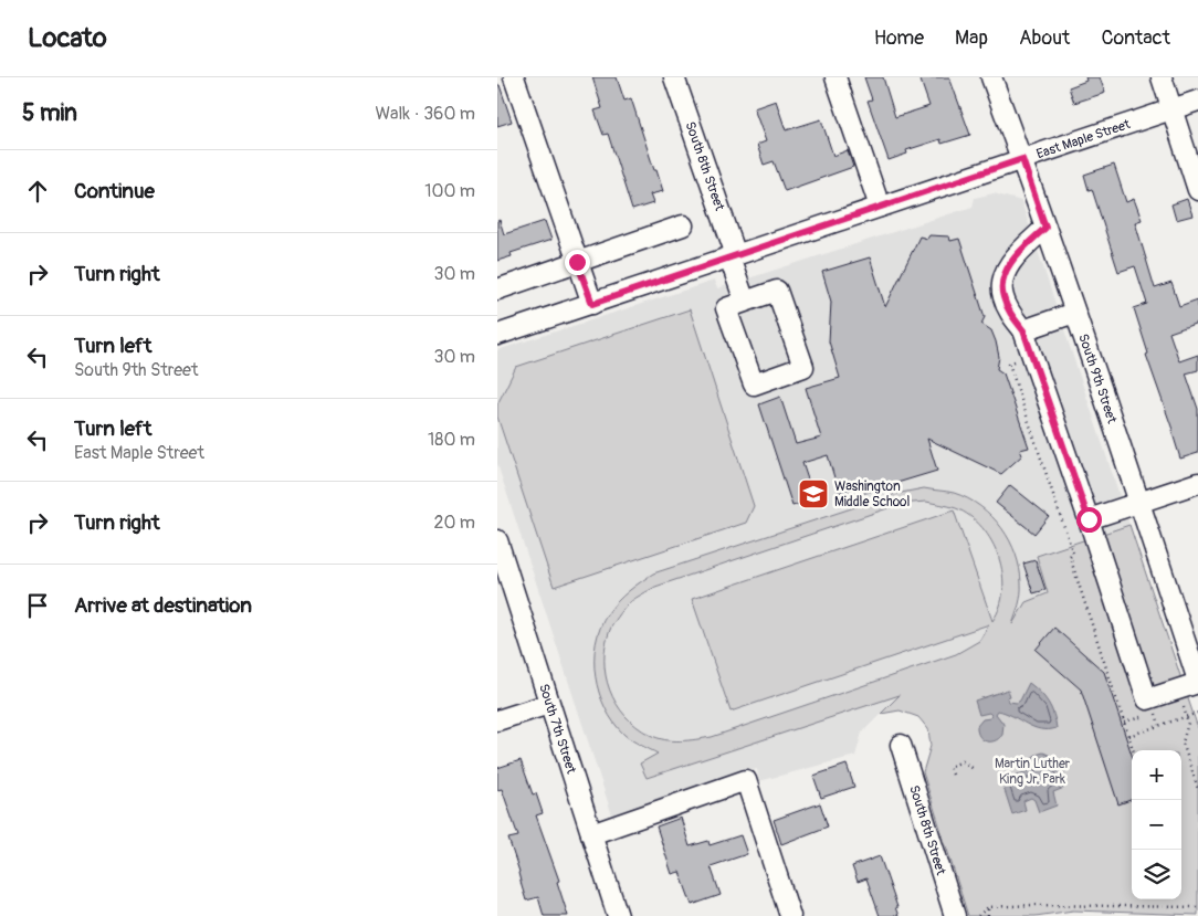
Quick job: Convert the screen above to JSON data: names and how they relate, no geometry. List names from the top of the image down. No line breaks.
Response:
{"streets":{"street":["East Maple Street","South 8th Street","South 9th Street","South 7th Street"]},"crossings":[["East Maple Street","South 8th Street"],["East Maple Street","South 9th Street"]],"parks":["Martin Luther King Jr. Park"],"places":{"school or university":["Washington Middle School"]},"page":{"header":"Locato","nav":["Home","Map","About","Contact"],"heading":["5 min","Walk · 360 m"],"list":[["Continue","100 m"],["Turn right","30 m"],["Turn left","South 9th Street","30 m"],["Turn left","East Maple Street","180 m"],["Turn right","20 m"],"Arrive at destination"],"map_buttons":["+","−"]}}
